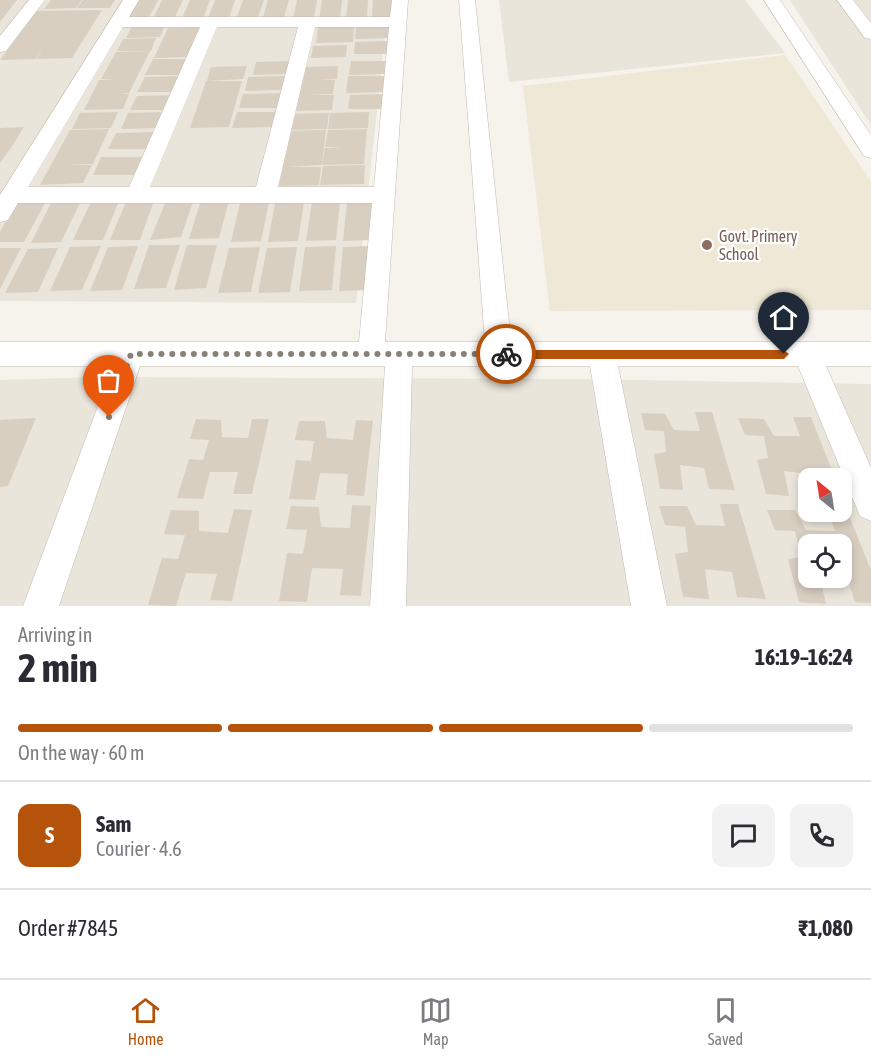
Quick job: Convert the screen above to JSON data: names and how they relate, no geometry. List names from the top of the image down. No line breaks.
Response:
{"places":["Govt. Primery School"],"north":"top left","page":{"heading":["2 min","Arriving in","16:19–16:24"],"panel":["Sam","Courier · 4.6","Order #7845","₹1,080"],"bar":"On the way · 60 m","round":"S","tabs":["Home","Map","Saved"]}}
